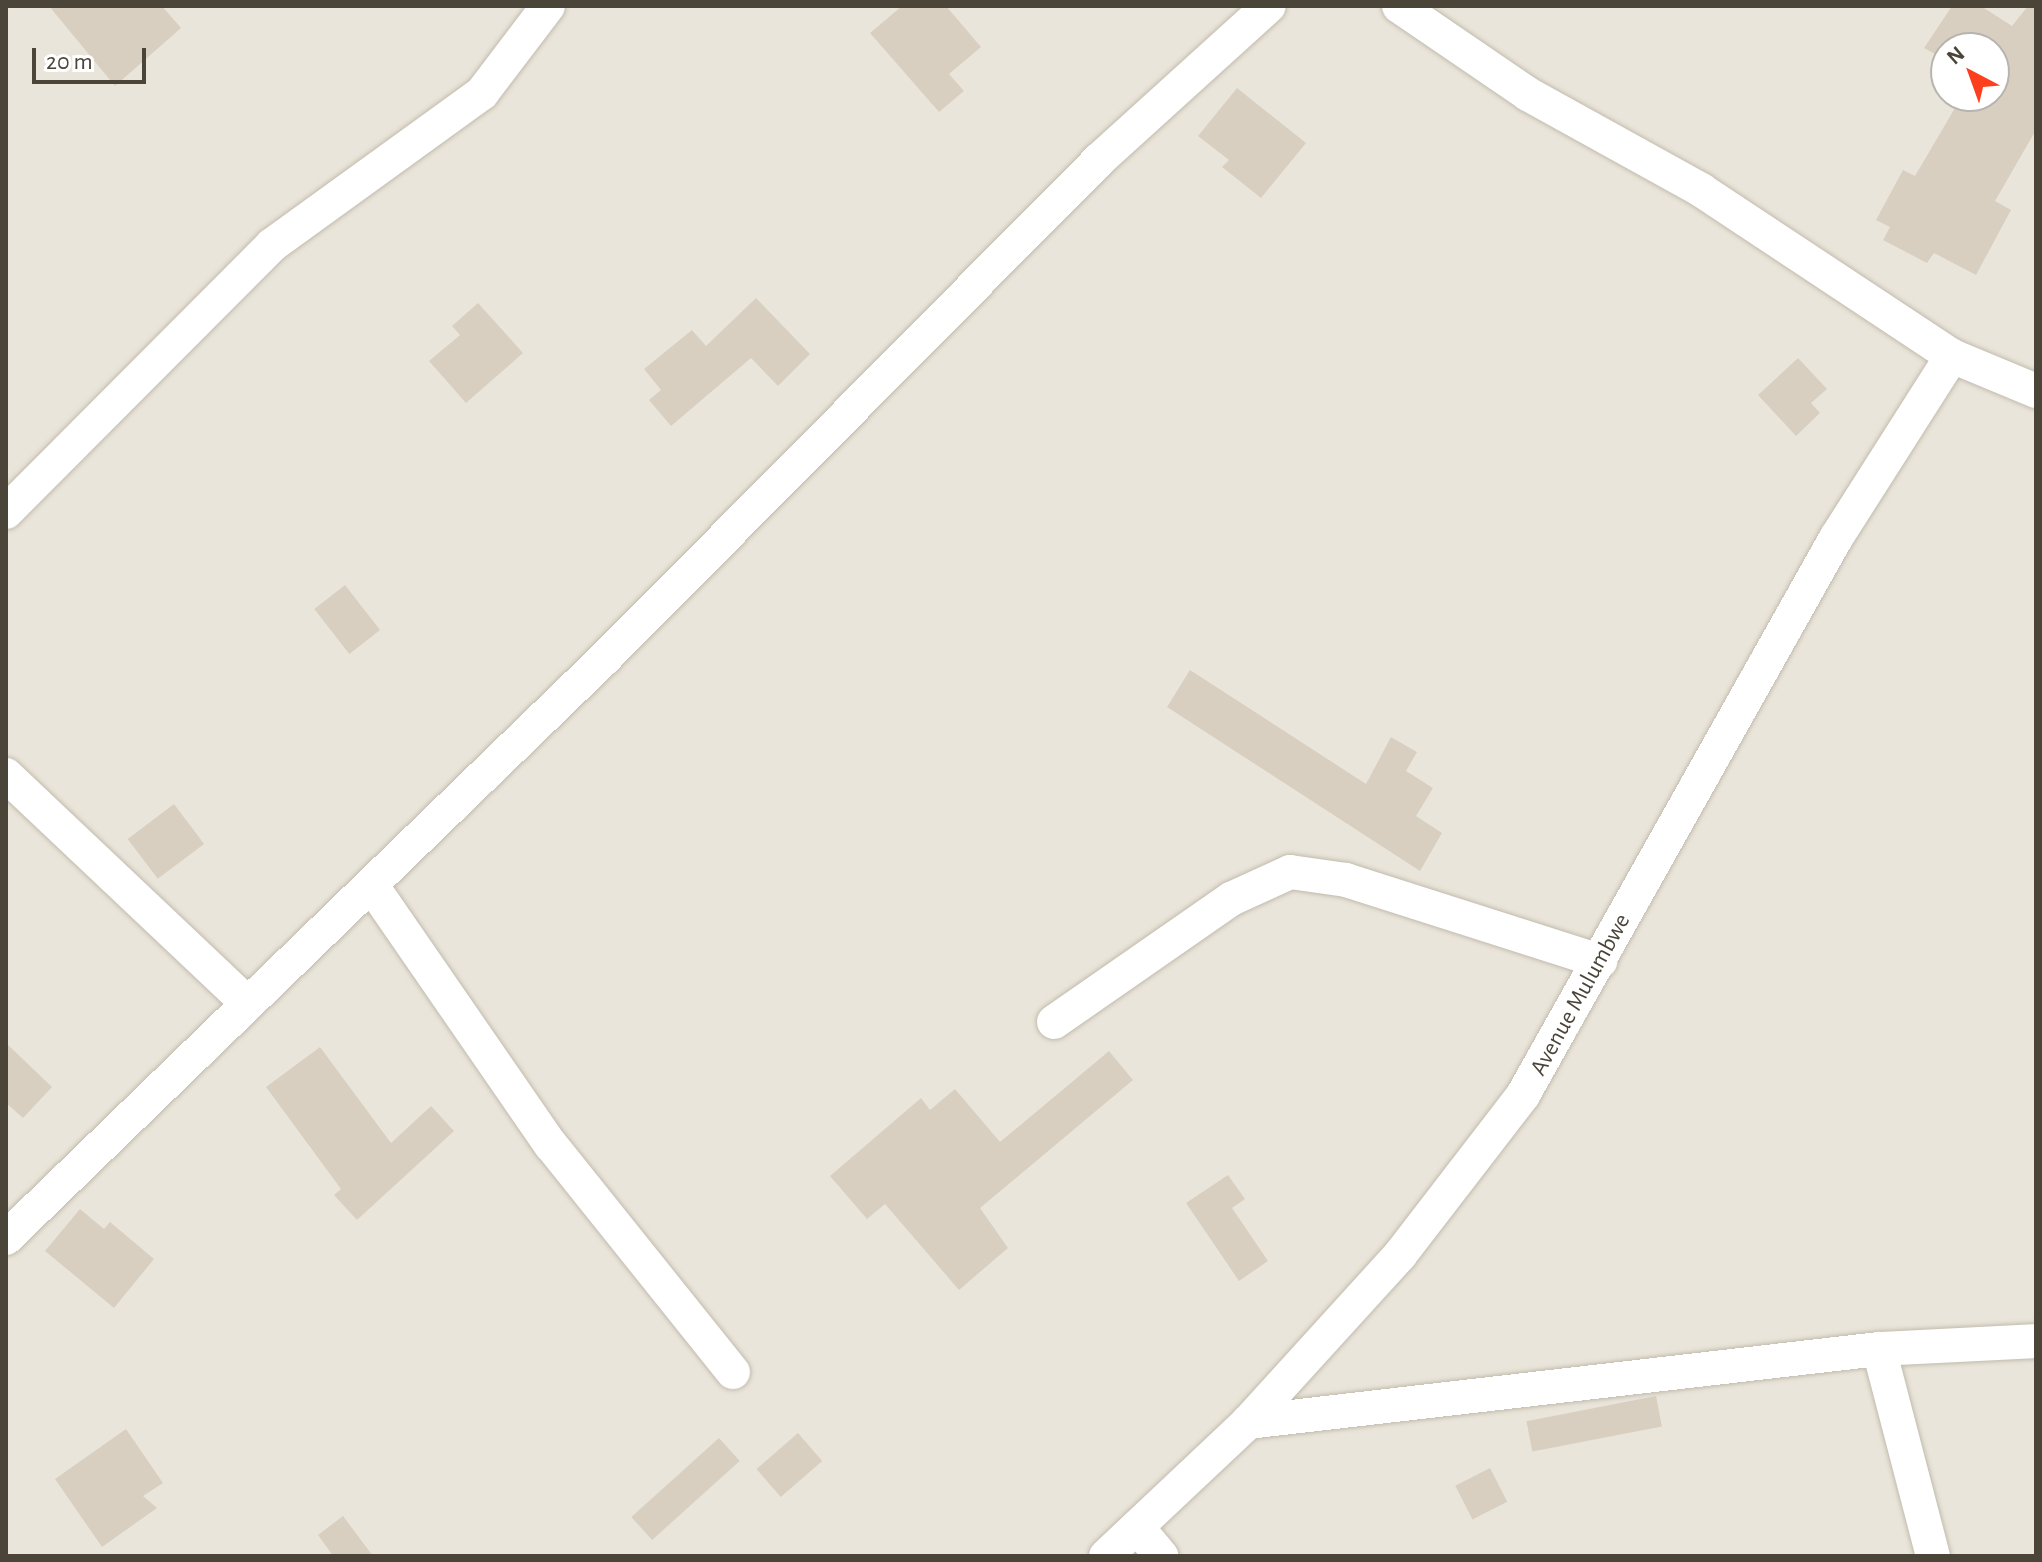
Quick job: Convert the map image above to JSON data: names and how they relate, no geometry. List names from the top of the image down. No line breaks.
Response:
{"streets":{"street":["Avenue Mulumbwe"]},"scale_bar":"20 m","north":"top left"}
